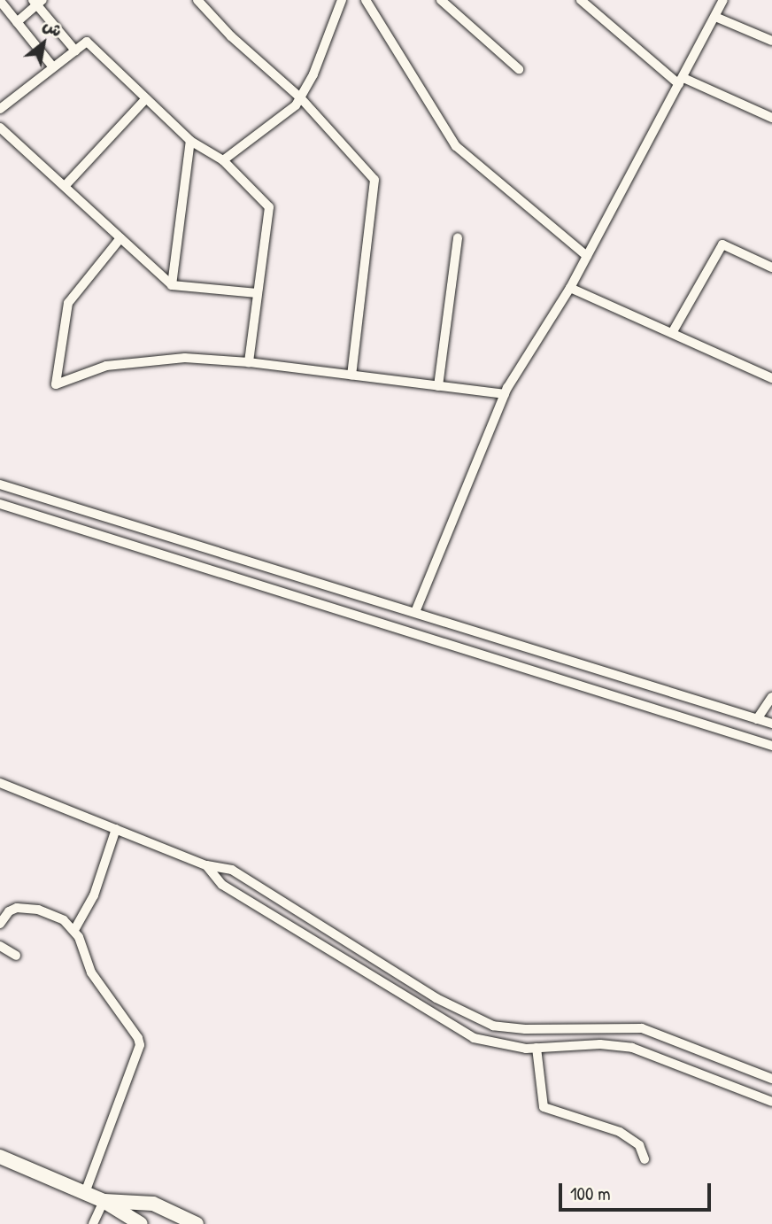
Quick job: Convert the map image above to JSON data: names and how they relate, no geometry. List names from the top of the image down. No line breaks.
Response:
{"scale_bar":"100 m","north":"top right"}
